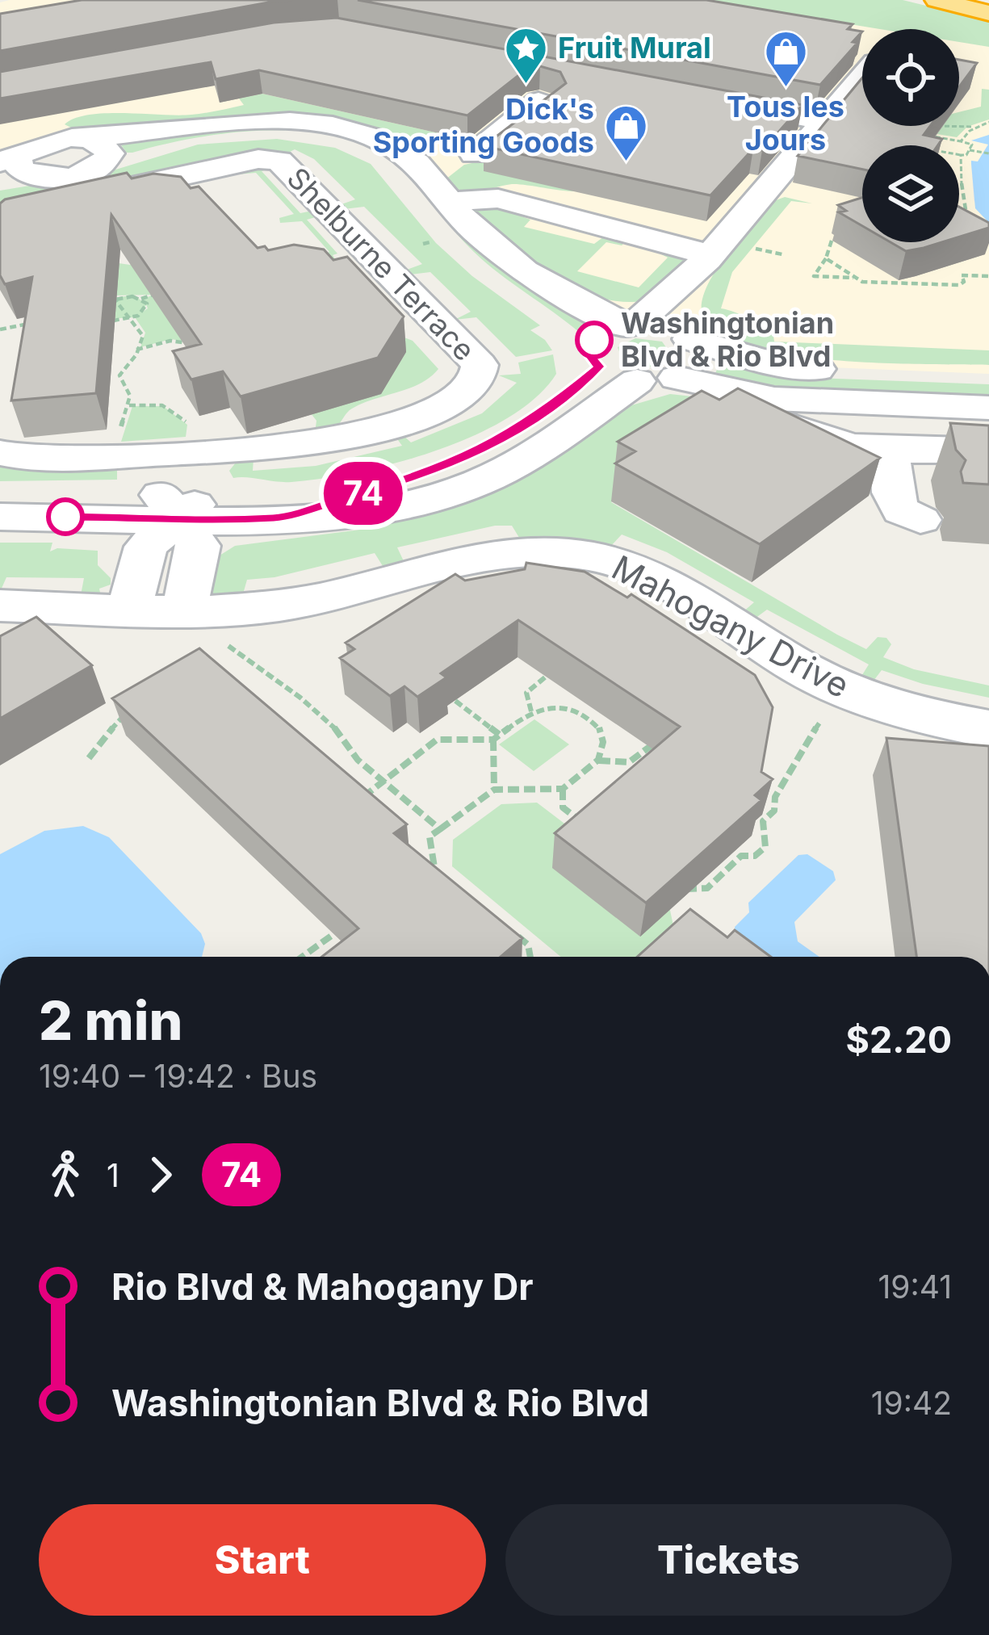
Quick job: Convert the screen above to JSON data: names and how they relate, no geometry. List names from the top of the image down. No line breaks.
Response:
{"streets":{"street":["Shelburne Terrace","Mahogany Drive"]},"places":{"place":["Fruit Mural"],"shop":["Tous les Jours","Dick's Sporting Goods"],"other":["Washingtonian Blvd & Rio Blvd"]},"lines":["bus line 74"],"page":{"on_map":"74","heading":["2 min","19:40 – 19:42 · Bus","$2.20"],"legs":["1","74"],"list":[{"name":"Rio Blvd & Mahogany Dr","value":"19:41"},{"name":"Washingtonian Blvd & Rio Blvd","value":"19:42"}],"buttons":["Start","Tickets"]}}
